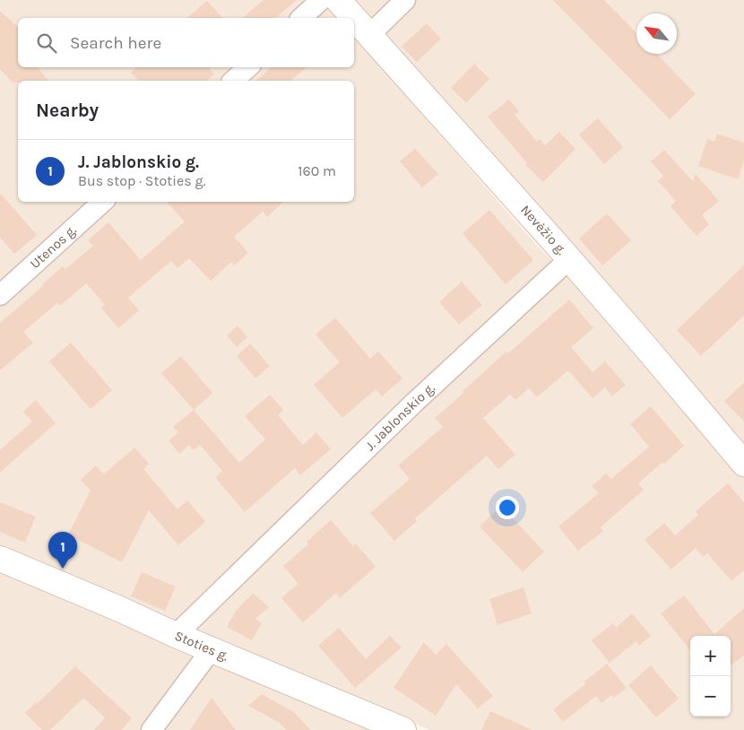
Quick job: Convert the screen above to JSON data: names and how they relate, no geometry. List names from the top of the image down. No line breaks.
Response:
{"streets":{"street":["Nevėžio g.","Utenos g.","J. Jablonskio g.","Stoties g."]},"crossings":[["Nevėžio g.","J. Jablonskio g."],["J. Jablonskio g.","Stoties g."]],"north":"top left","page":{"search":"Search here","heading":"Nearby","list":[{"mark":"1","name":"J. Jablonskio g.","note":"Bus stop · Stoties g.","value":"160 m"}],"pins":"1","map_buttons":["+","−"]}}
